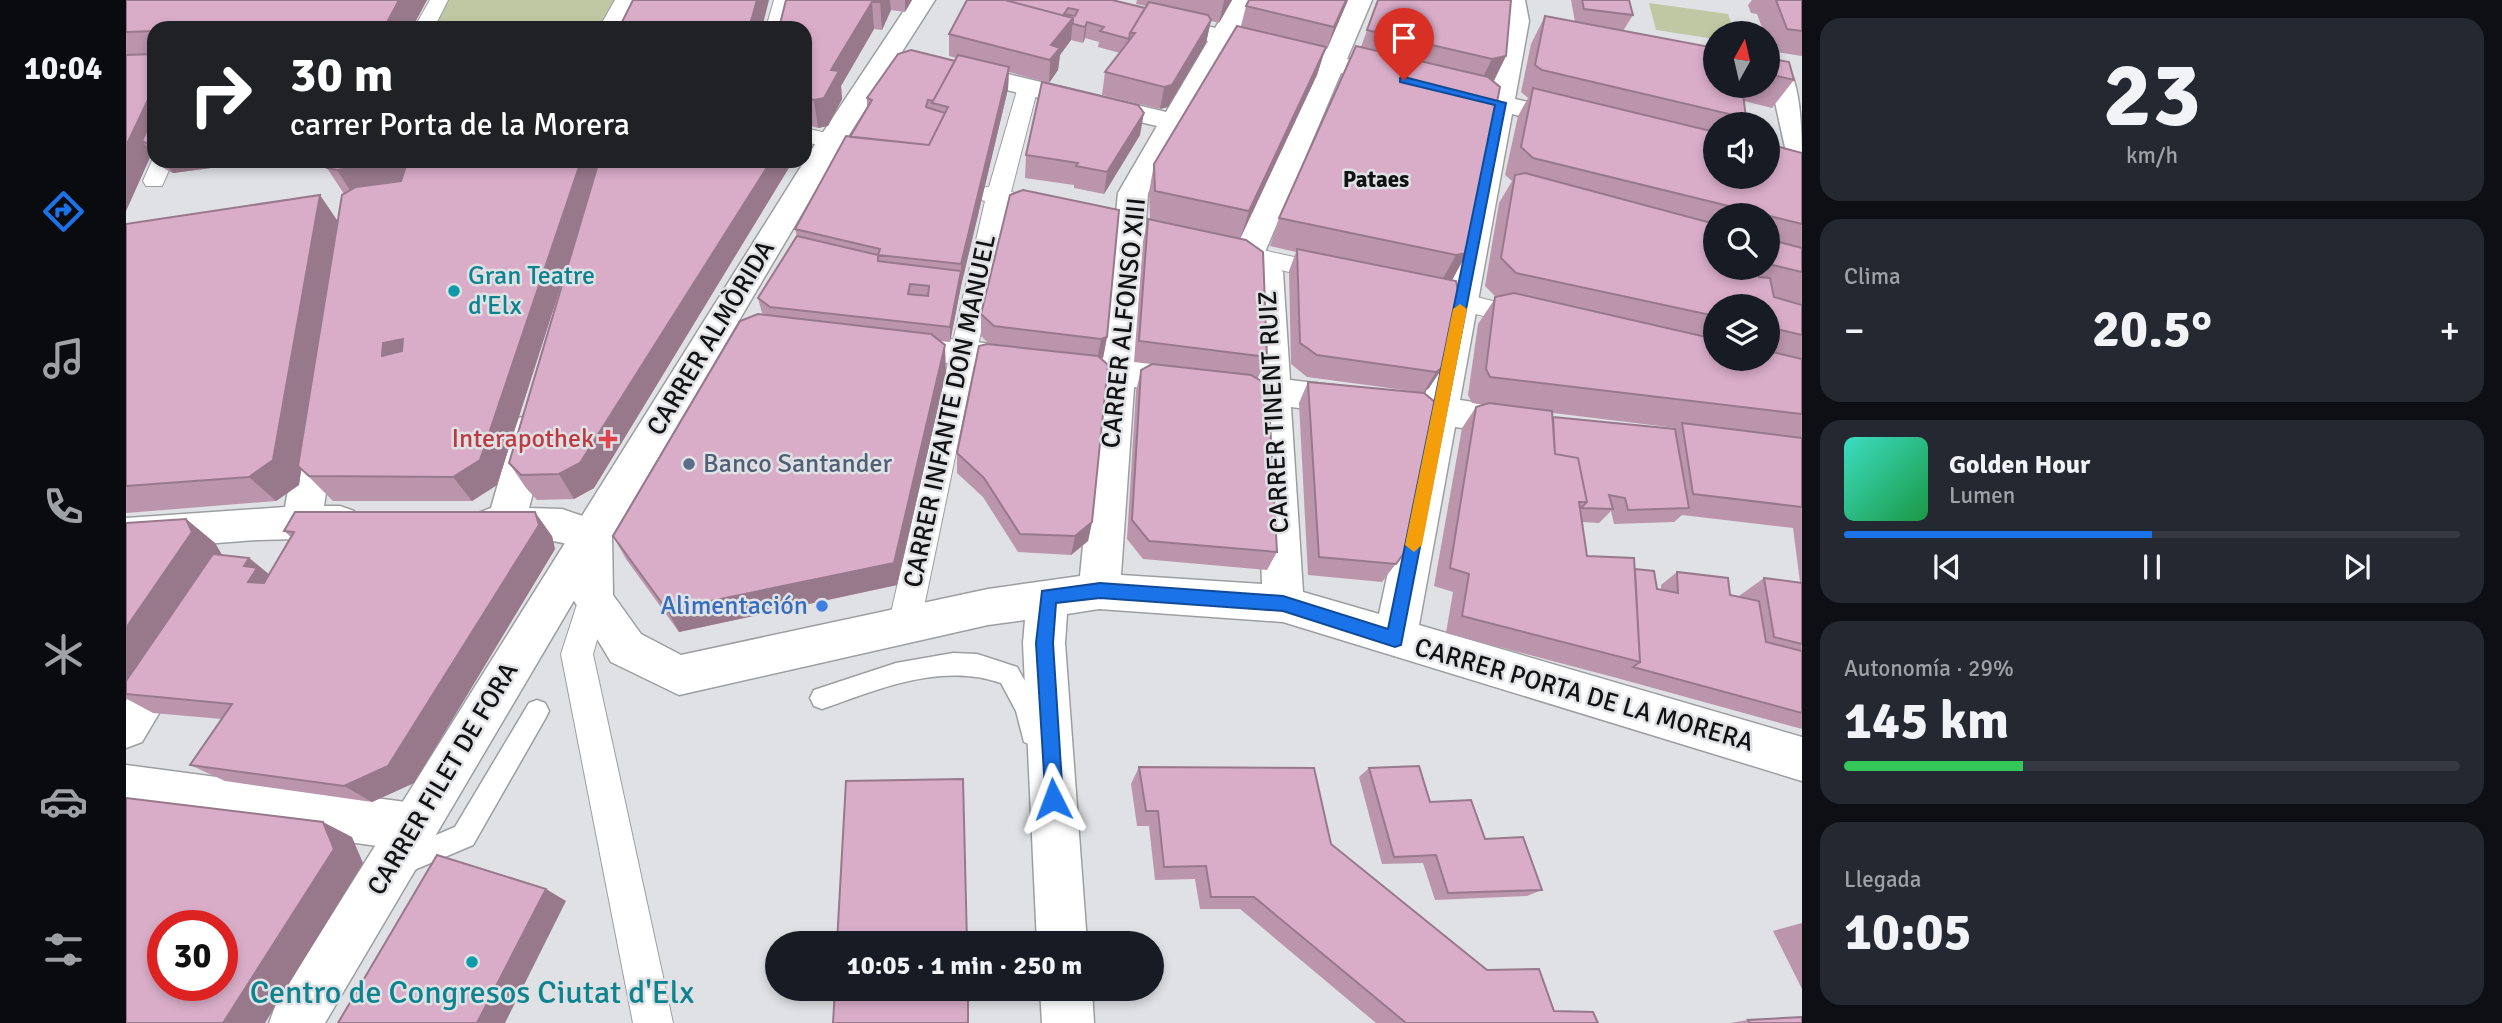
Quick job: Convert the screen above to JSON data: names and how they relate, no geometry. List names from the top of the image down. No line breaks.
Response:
{"streets":{"street":["CARRER ALFONSO XIII","CARRER ALMÒRIDA","CARRER INFANTE DON MANUEL","CARRER TINENT RUIZ","CARRER PORTA DE LA MORERA","CARRER FILET DE FORA"]},"crossings":[["CARRER ALFONSO XIII","CARRER PORTA DE LA MORERA"],["CARRER ALMÒRIDA","CARRER FILET DE FORA"],["CARRER INFANTE DON MANUEL","CARRER PORTA DE LA MORERA"],["CARRER TINENT RUIZ","CARRER PORTA DE LA MORERA"]],"districts":["Pataes"],"places":{"other":["Gran Teatre d'Elx","Banco Santander","Alimentación","Centro de Congresos Ciutat d'Elx"],"health":["Interapothek"]},"north":"top","page":{"tabs":"10:04","tile":[["23","km/h"],"Clima",["Autonomía · 29%","145 km"],["Llegada","10:05"]],"turn":["30 m","carrer Porta de la Morera"],"heat":["−","20.5°","+"],"song":["Golden Hour","Lumen"],"limit":"30","trip":"10:05 · 1 min · 250 m"}}
